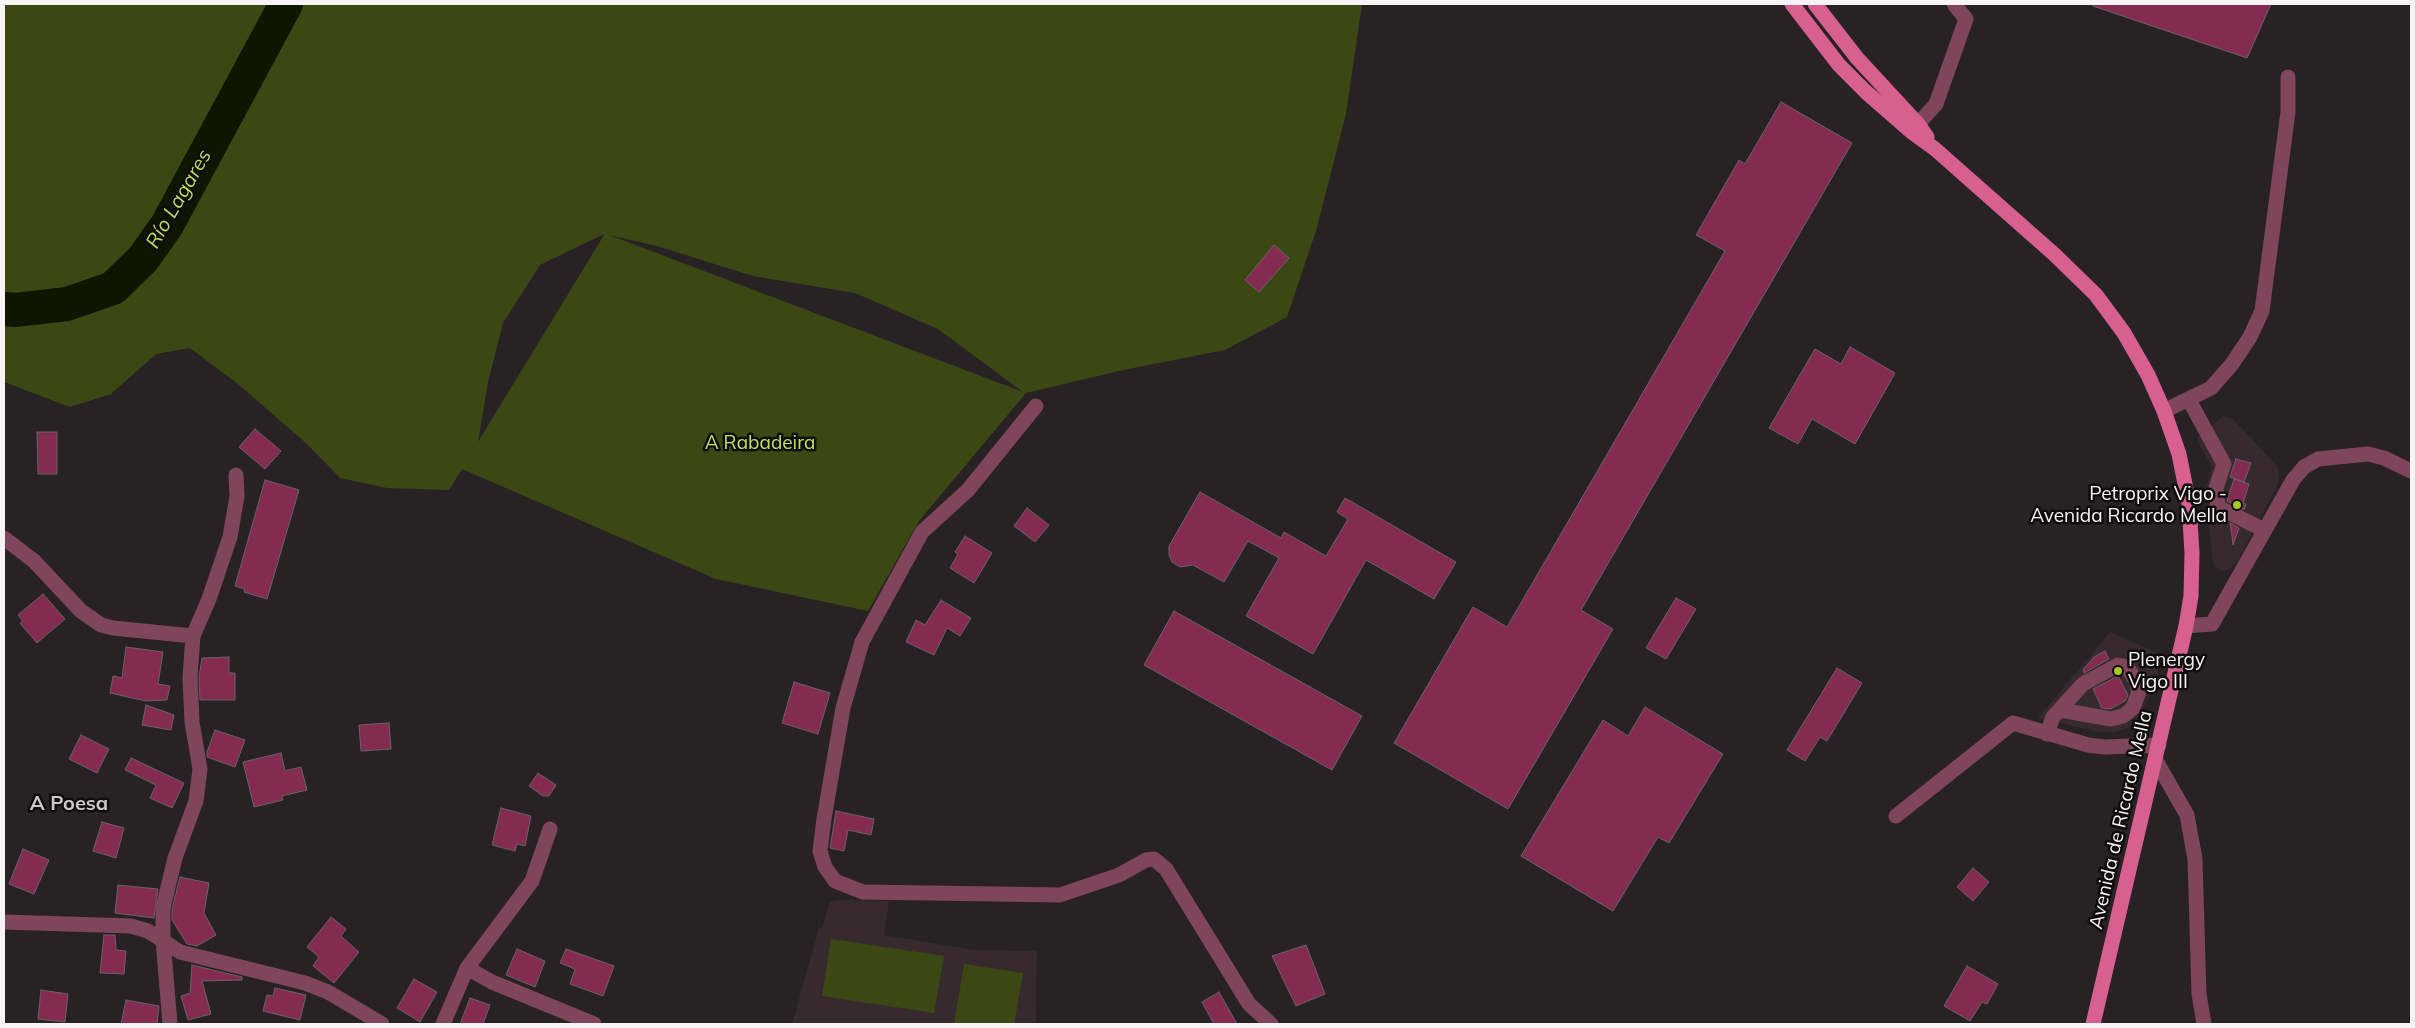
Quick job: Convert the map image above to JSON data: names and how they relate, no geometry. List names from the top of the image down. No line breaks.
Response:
{"streets":{"main road":["Avenida de Ricardo Mella"]},"districts":["A Poesa"],"water":["Río Lagares"],"parks":["A Rabadeira"],"places":["Petroprix Vigo - Avenida Ricardo Mella","Plenergy Vigo III"]}
